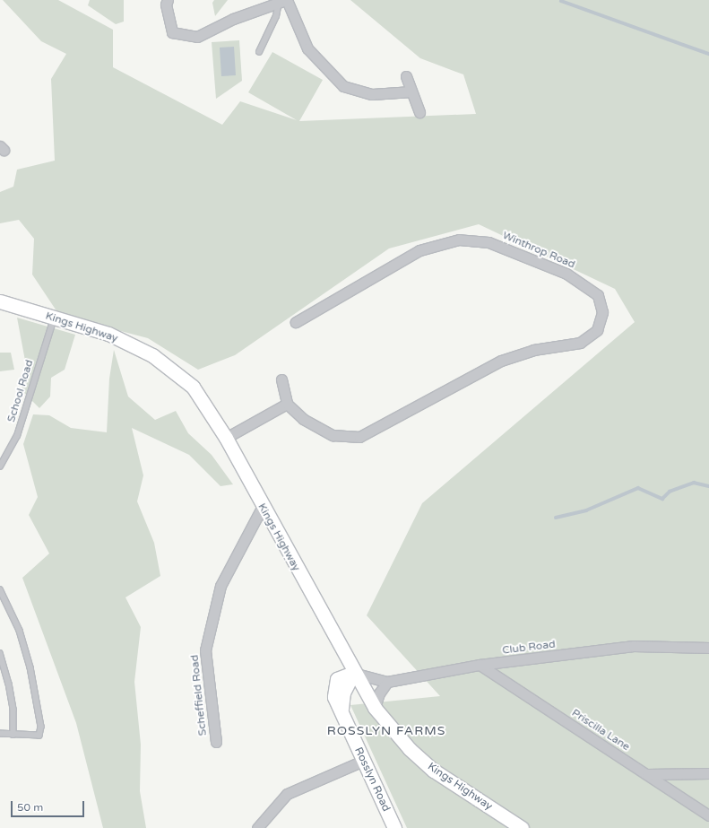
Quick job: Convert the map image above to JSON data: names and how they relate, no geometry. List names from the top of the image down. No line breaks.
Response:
{"streets":{"street":["Winthrop Road","Kings Highway","Club Road","Scheffield Road","Priscilla Lane","Rosslyn Road"],"lane":["School Road"]},"crossings":[["Kings Highway","School Road"],["Kings Highway","Club Road"],["Kings Highway","Scheffield Road"],["Kings Highway","Rosslyn Road"],["Club Road","Priscilla Lane"],["Club Road","Rosslyn Road"]],"districts":["ROSSLYN FARMS"],"scale_bar":"50 m"}
